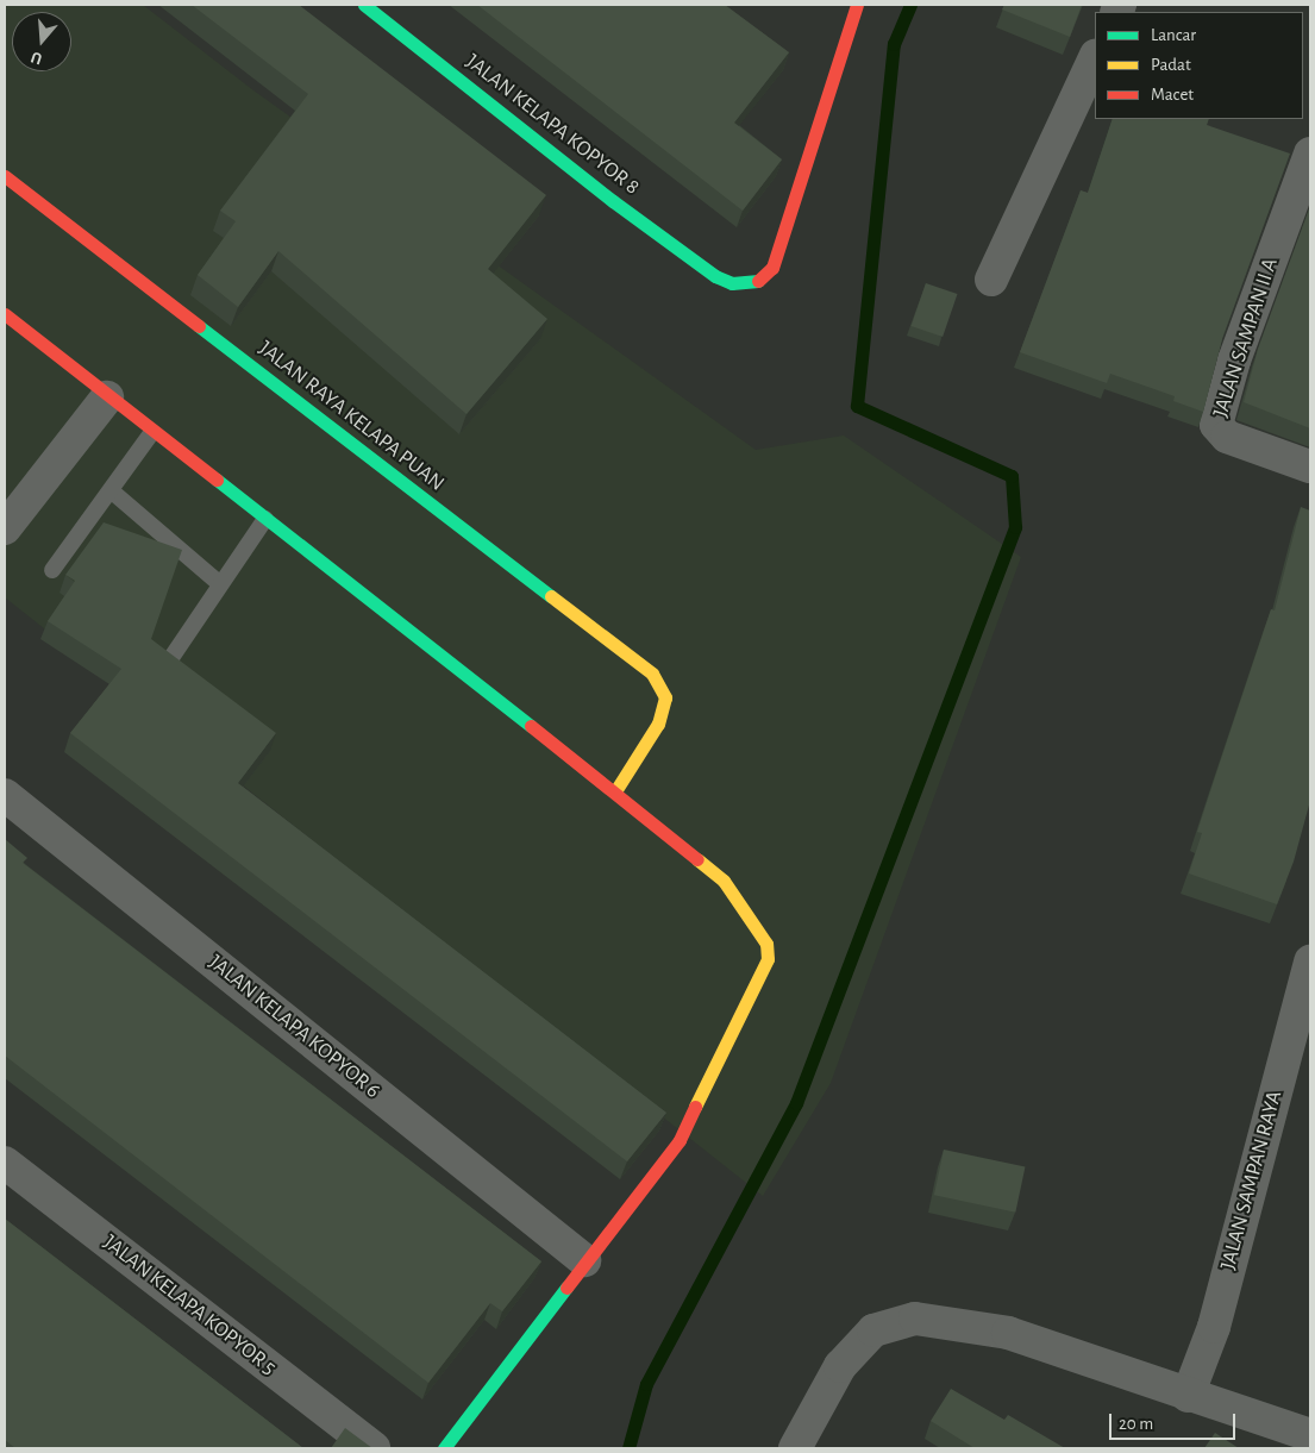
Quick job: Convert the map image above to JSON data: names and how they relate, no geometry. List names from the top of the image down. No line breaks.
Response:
{"streets":{"street":["JALAN KELAPA KOPYOR 8","JALAN SAMPAN II A","JALAN RAYA KELAPA PUAN","JALAN KELAPA KOPYOR 6","JALAN SAMPAN RAYA","JALAN KELAPA KOPYOR 5"]},"legend":["Lancar","Padat","Macet"],"scale_bar":"20 m","north":"bottom"}
